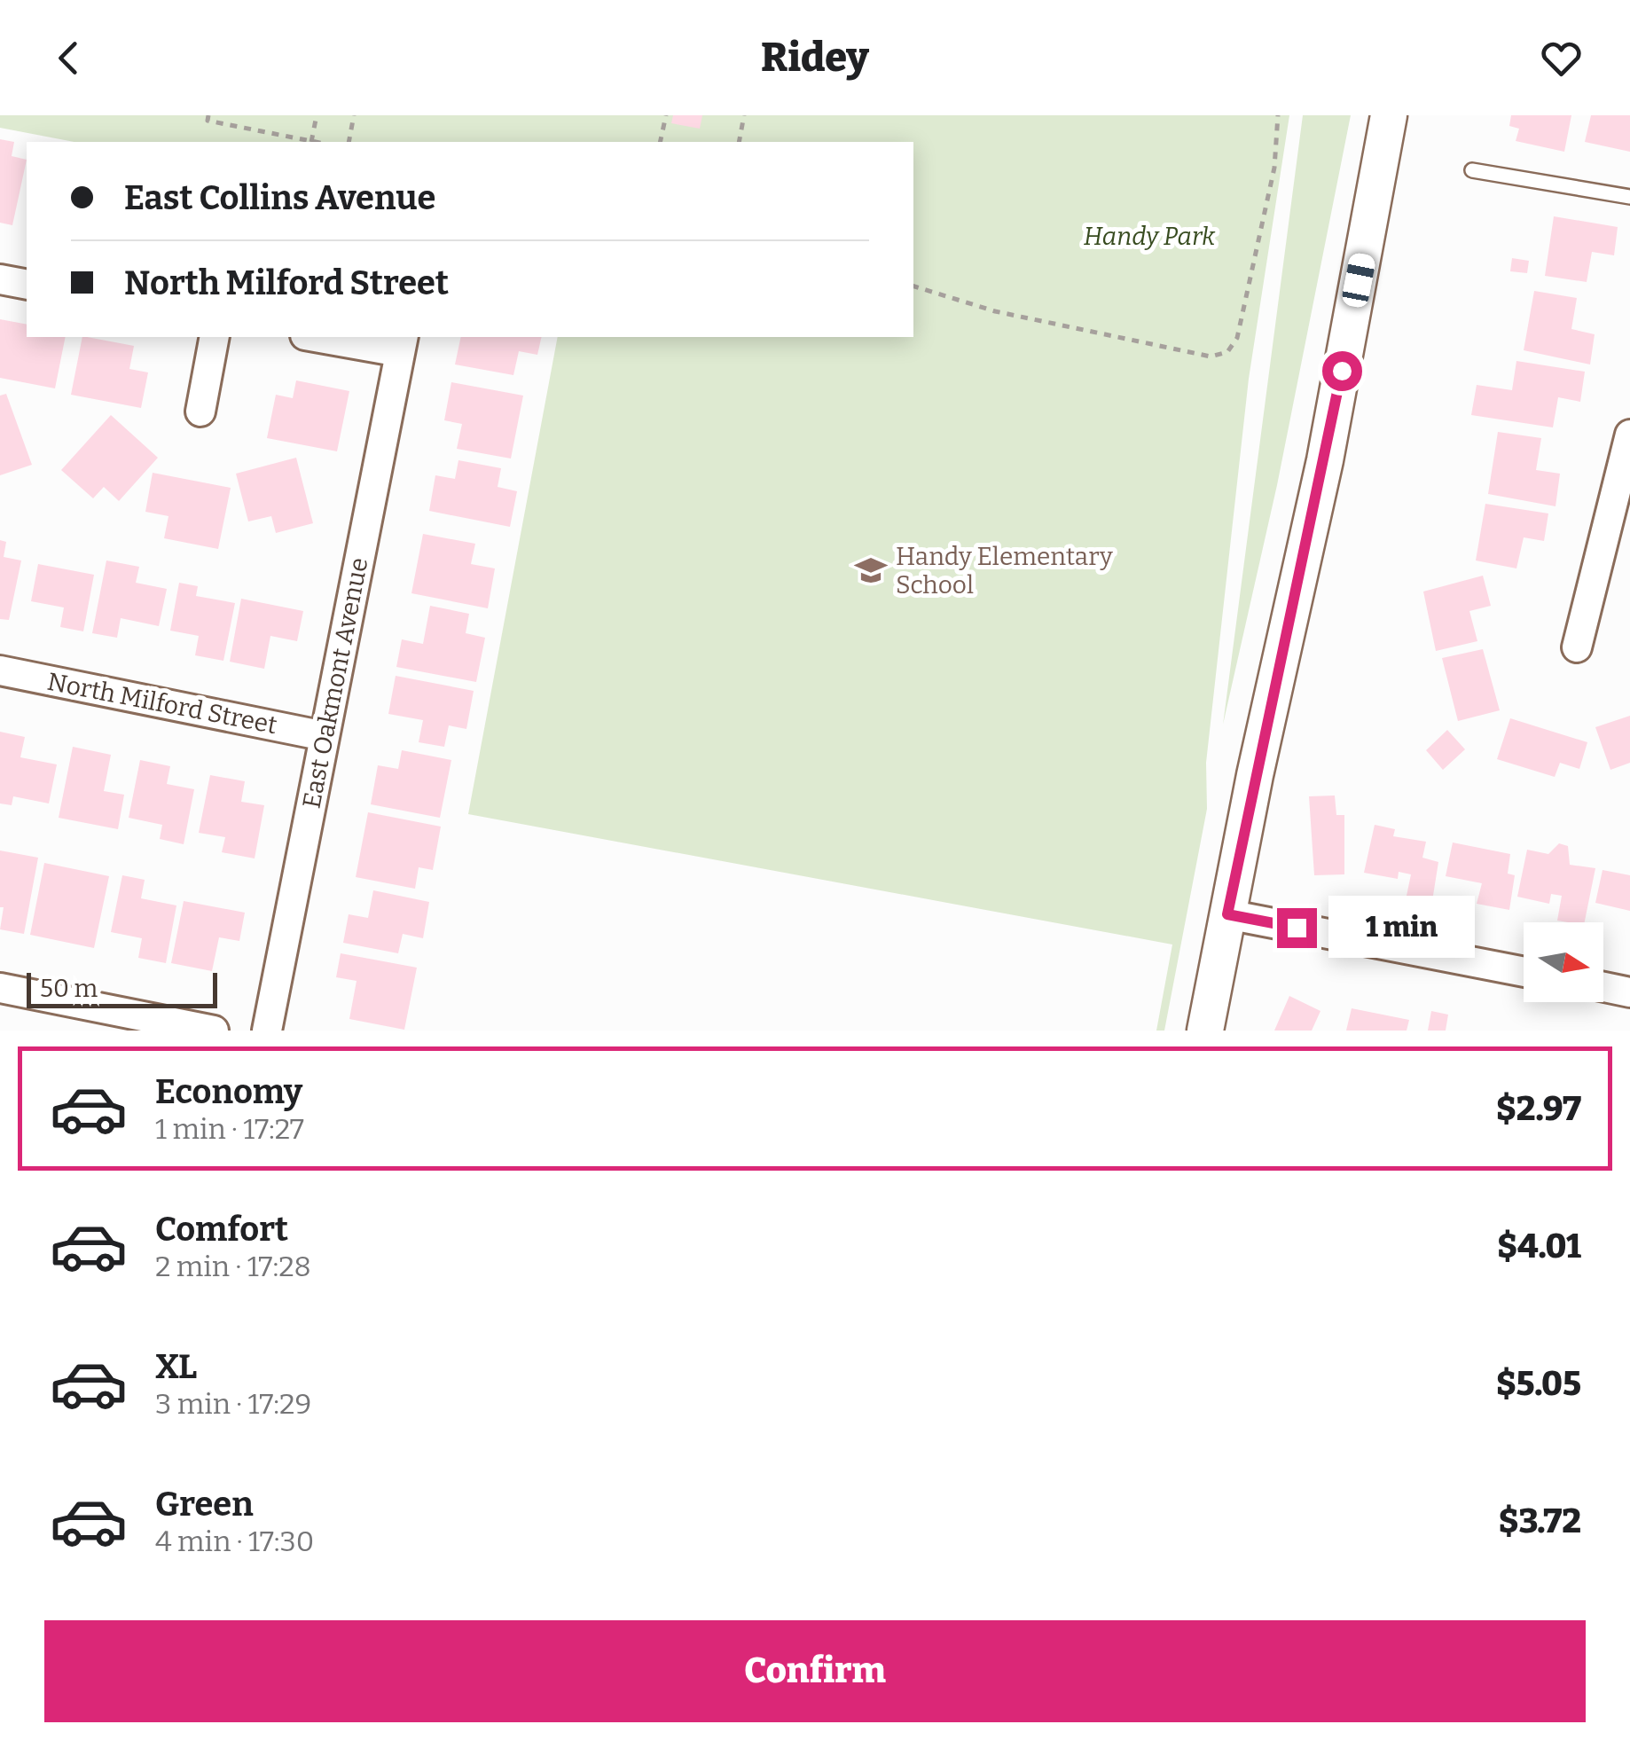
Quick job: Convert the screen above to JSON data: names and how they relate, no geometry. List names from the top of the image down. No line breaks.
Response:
{"streets":{"street":["East Oakmont Avenue","North Milford Street"]},"crossings":[["East Oakmont Avenue","North Milford Street"]],"parks":["Handy Park"],"places":{"school or university":["Handy Elementary School"]},"scale_bar":"50 m","north":"right","page":{"header":"Ridey","banner":["East Collins Avenue","North Milford Street"],"bubble":"1 min","scale":"50 m","list":[{"name":"Economy","note":"1 min · 17:27","value":"$2.97"},{"name":"Comfort","note":"2 min · 17:28","value":"$4.01"},{"name":"XL","note":"3 min · 17:29","value":"$5.05"},{"name":"Green","note":"4 min · 17:30","value":"$3.72"}],"buttons":"Confirm"}}
